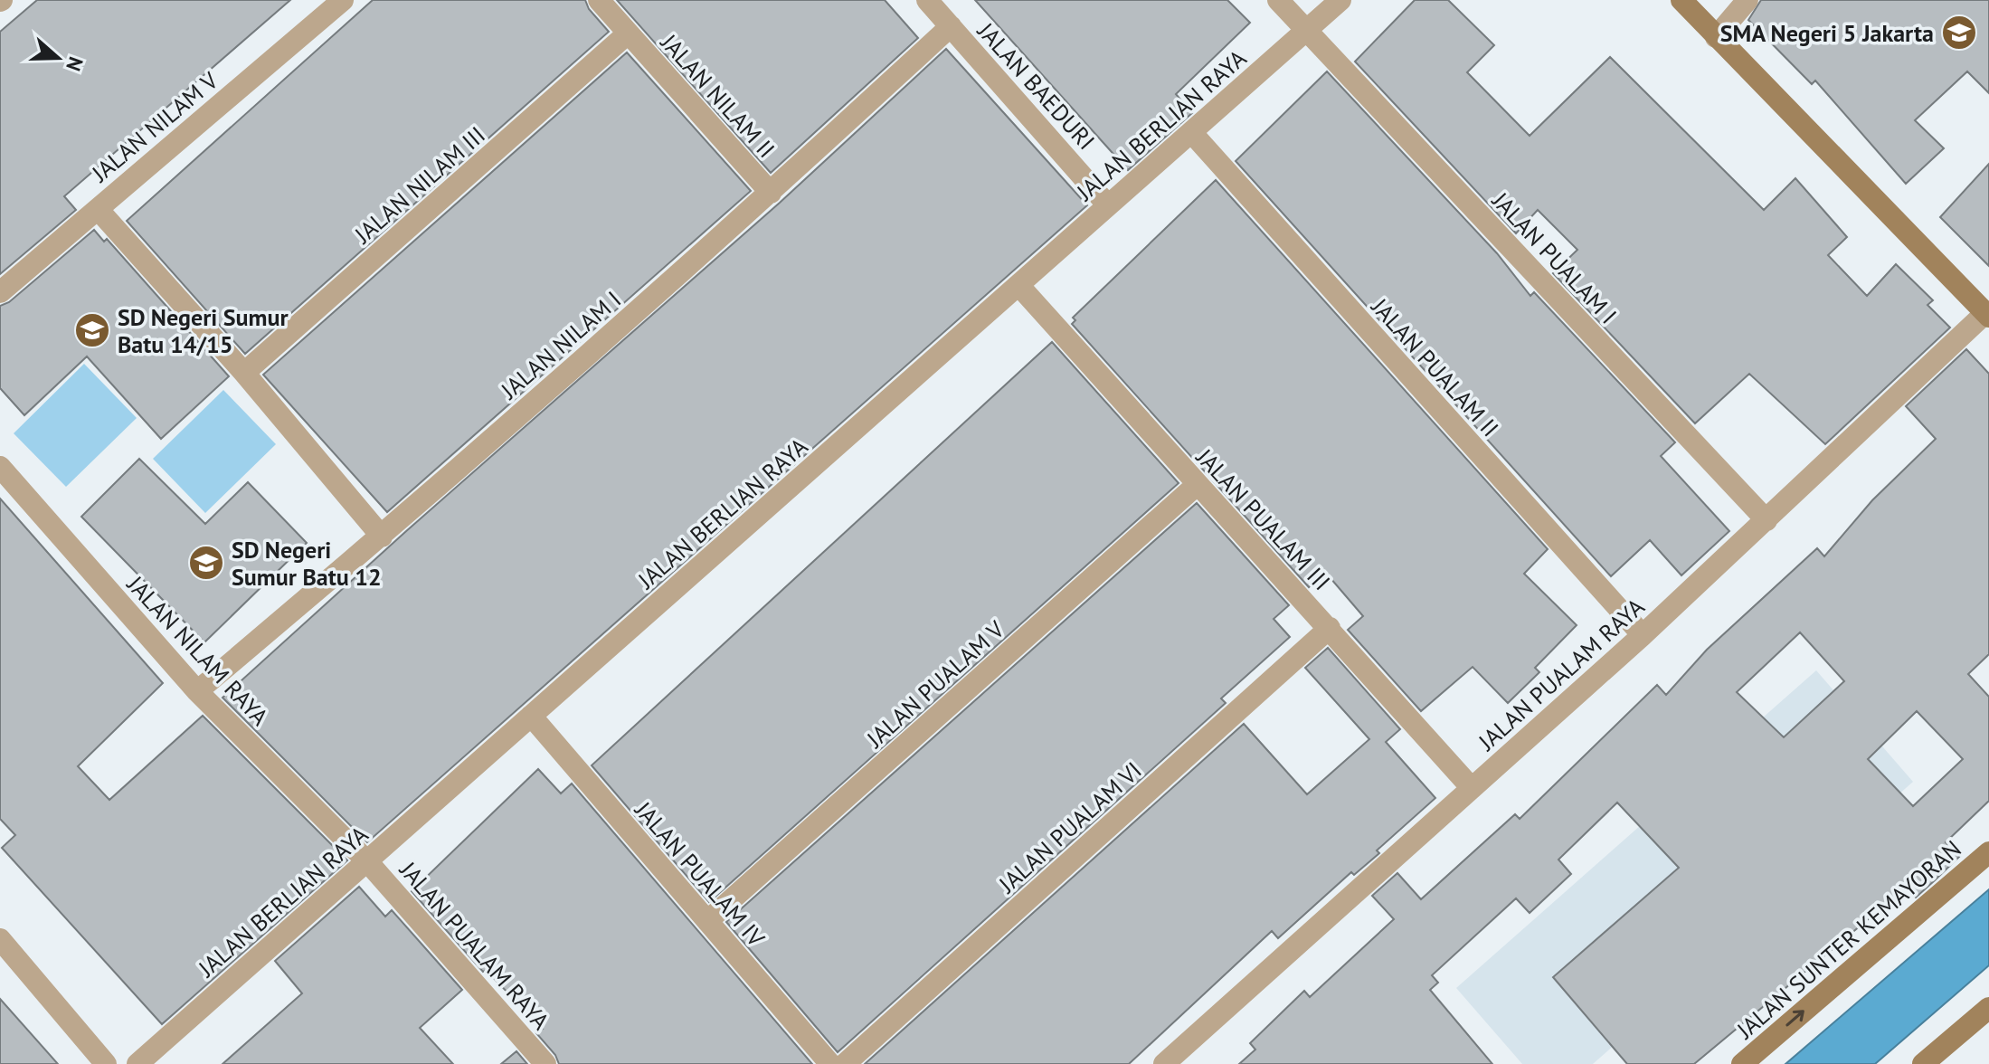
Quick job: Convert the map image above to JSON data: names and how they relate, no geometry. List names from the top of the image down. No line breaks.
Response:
{"streets":{"street":["JALAN BAEDURI","JALAN NILAM II","JALAN BERLIAN RAYA","JALAN NILAM V","JALAN NILAM III","JALAN PUALAM I","JALAN NILAM I","JALAN PUALAM II","JALAN PUALAM III","JALAN NILAM RAYA","JALAN PUALAM RAYA","JALAN PUALAM V","JALAN PUALAM VI","JALAN PUALAM IV","JALAN SUNTER KEMAYORAN"]},"crossings":[["JALAN BAEDURI","JALAN BERLIAN RAYA"],["JALAN BAEDURI","JALAN NILAM I"],["JALAN NILAM II","JALAN NILAM III"],["JALAN NILAM II","JALAN NILAM I"],["JALAN BERLIAN RAYA","JALAN PUALAM I"],["JALAN BERLIAN RAYA","JALAN PUALAM II"],["JALAN BERLIAN RAYA","JALAN PUALAM III"],["JALAN BERLIAN RAYA","JALAN NILAM RAYA"],["JALAN BERLIAN RAYA","JALAN PUALAM RAYA"],["JALAN BERLIAN RAYA","JALAN PUALAM IV"],["JALAN PUALAM I","JALAN PUALAM RAYA"],["JALAN NILAM I","JALAN NILAM RAYA"],["JALAN PUALAM II","JALAN PUALAM RAYA"],["JALAN PUALAM III","JALAN PUALAM RAYA"],["JALAN PUALAM III","JALAN PUALAM V"],["JALAN PUALAM III","JALAN PUALAM VI"],["JALAN NILAM RAYA","JALAN PUALAM RAYA"],["JALAN PUALAM V","JALAN PUALAM IV"]],"one_way":["JALAN SUNTER KEMAYORAN"],"places":{"school or university":["SMA Negeri 5 Jakarta","SD Negeri Sumur Batu 14/15","SD Negeri Sumur Batu 12"]},"north":"right"}
